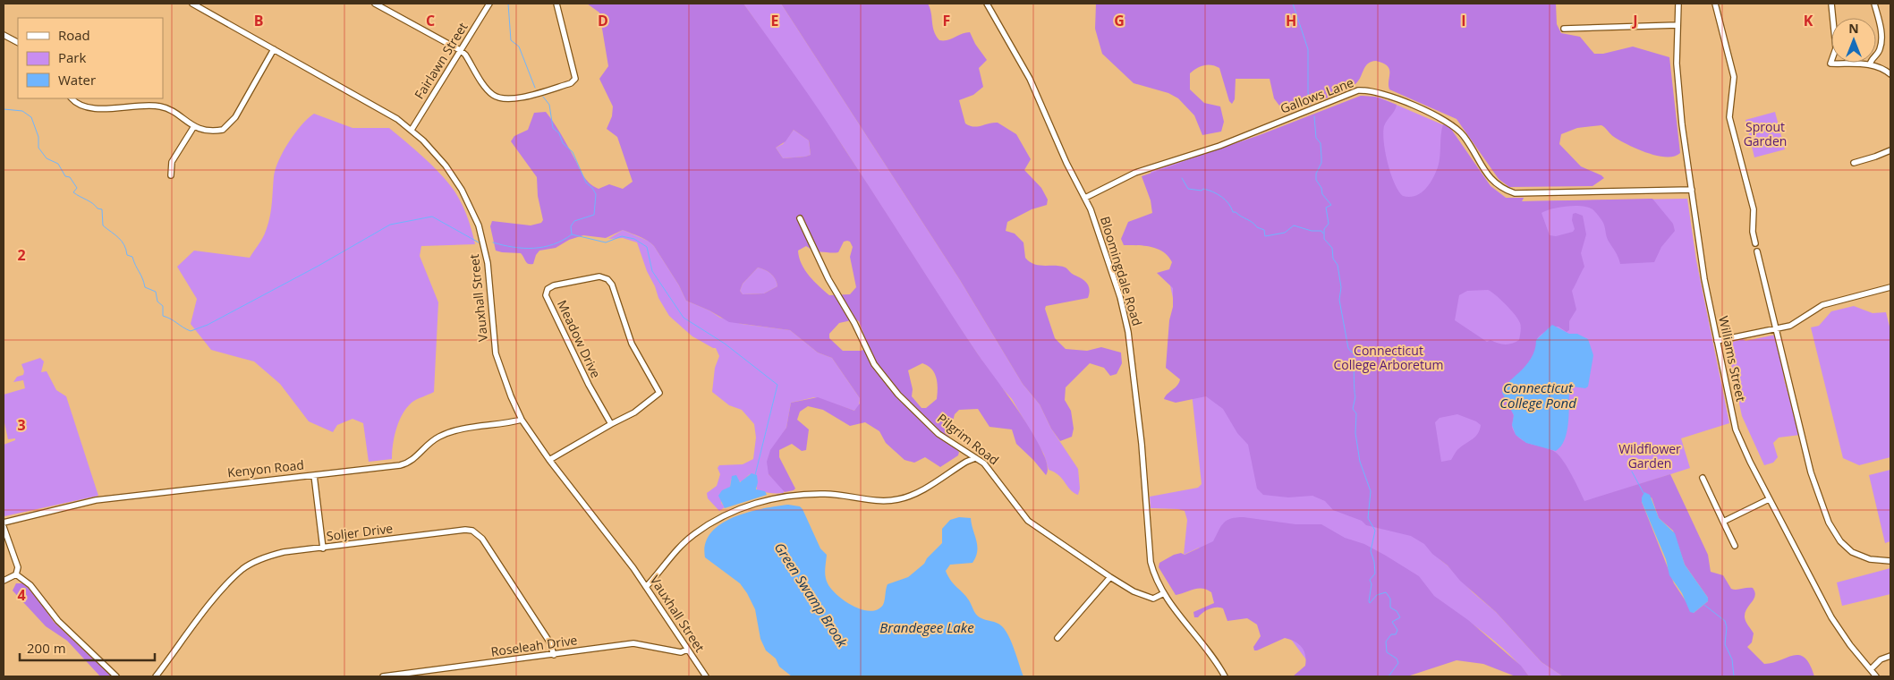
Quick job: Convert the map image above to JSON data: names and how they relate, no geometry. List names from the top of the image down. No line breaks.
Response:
{"streets":{"street":["Fairlawn Street","Gallows Lane","Bloomingdale Road","Vauxhall Street","Meadow Drive","Williams Street","Pilgrim Road","Kenyon Road","Soljer Drive","Roseleah Drive"]},"crossings":[["Fairlawn Street","Vauxhall Street"],["Gallows Lane","Bloomingdale Road"],["Gallows Lane","Williams Street"],["Bloomingdale Road","Pilgrim Road"],["Vauxhall Street","Meadow Drive"],["Vauxhall Street","Kenyon Road"],["Vauxhall Street","Roseleah Drive"],["Soljer Drive","Roseleah Drive"]],"water":["Connecticut College Pond","Green Swamp Brook","Brandegee Lake"],"parks":["Sprout Garden","Connecticut College Arboretum","Wildflower Garden"],"legend":["Road","Park","Water"],"scale_bar":"200 m","north":"top","grid":{"columns":["B","C","D","E","F","G","H","I","J","K"],"rows":["2","3","4"]}}
